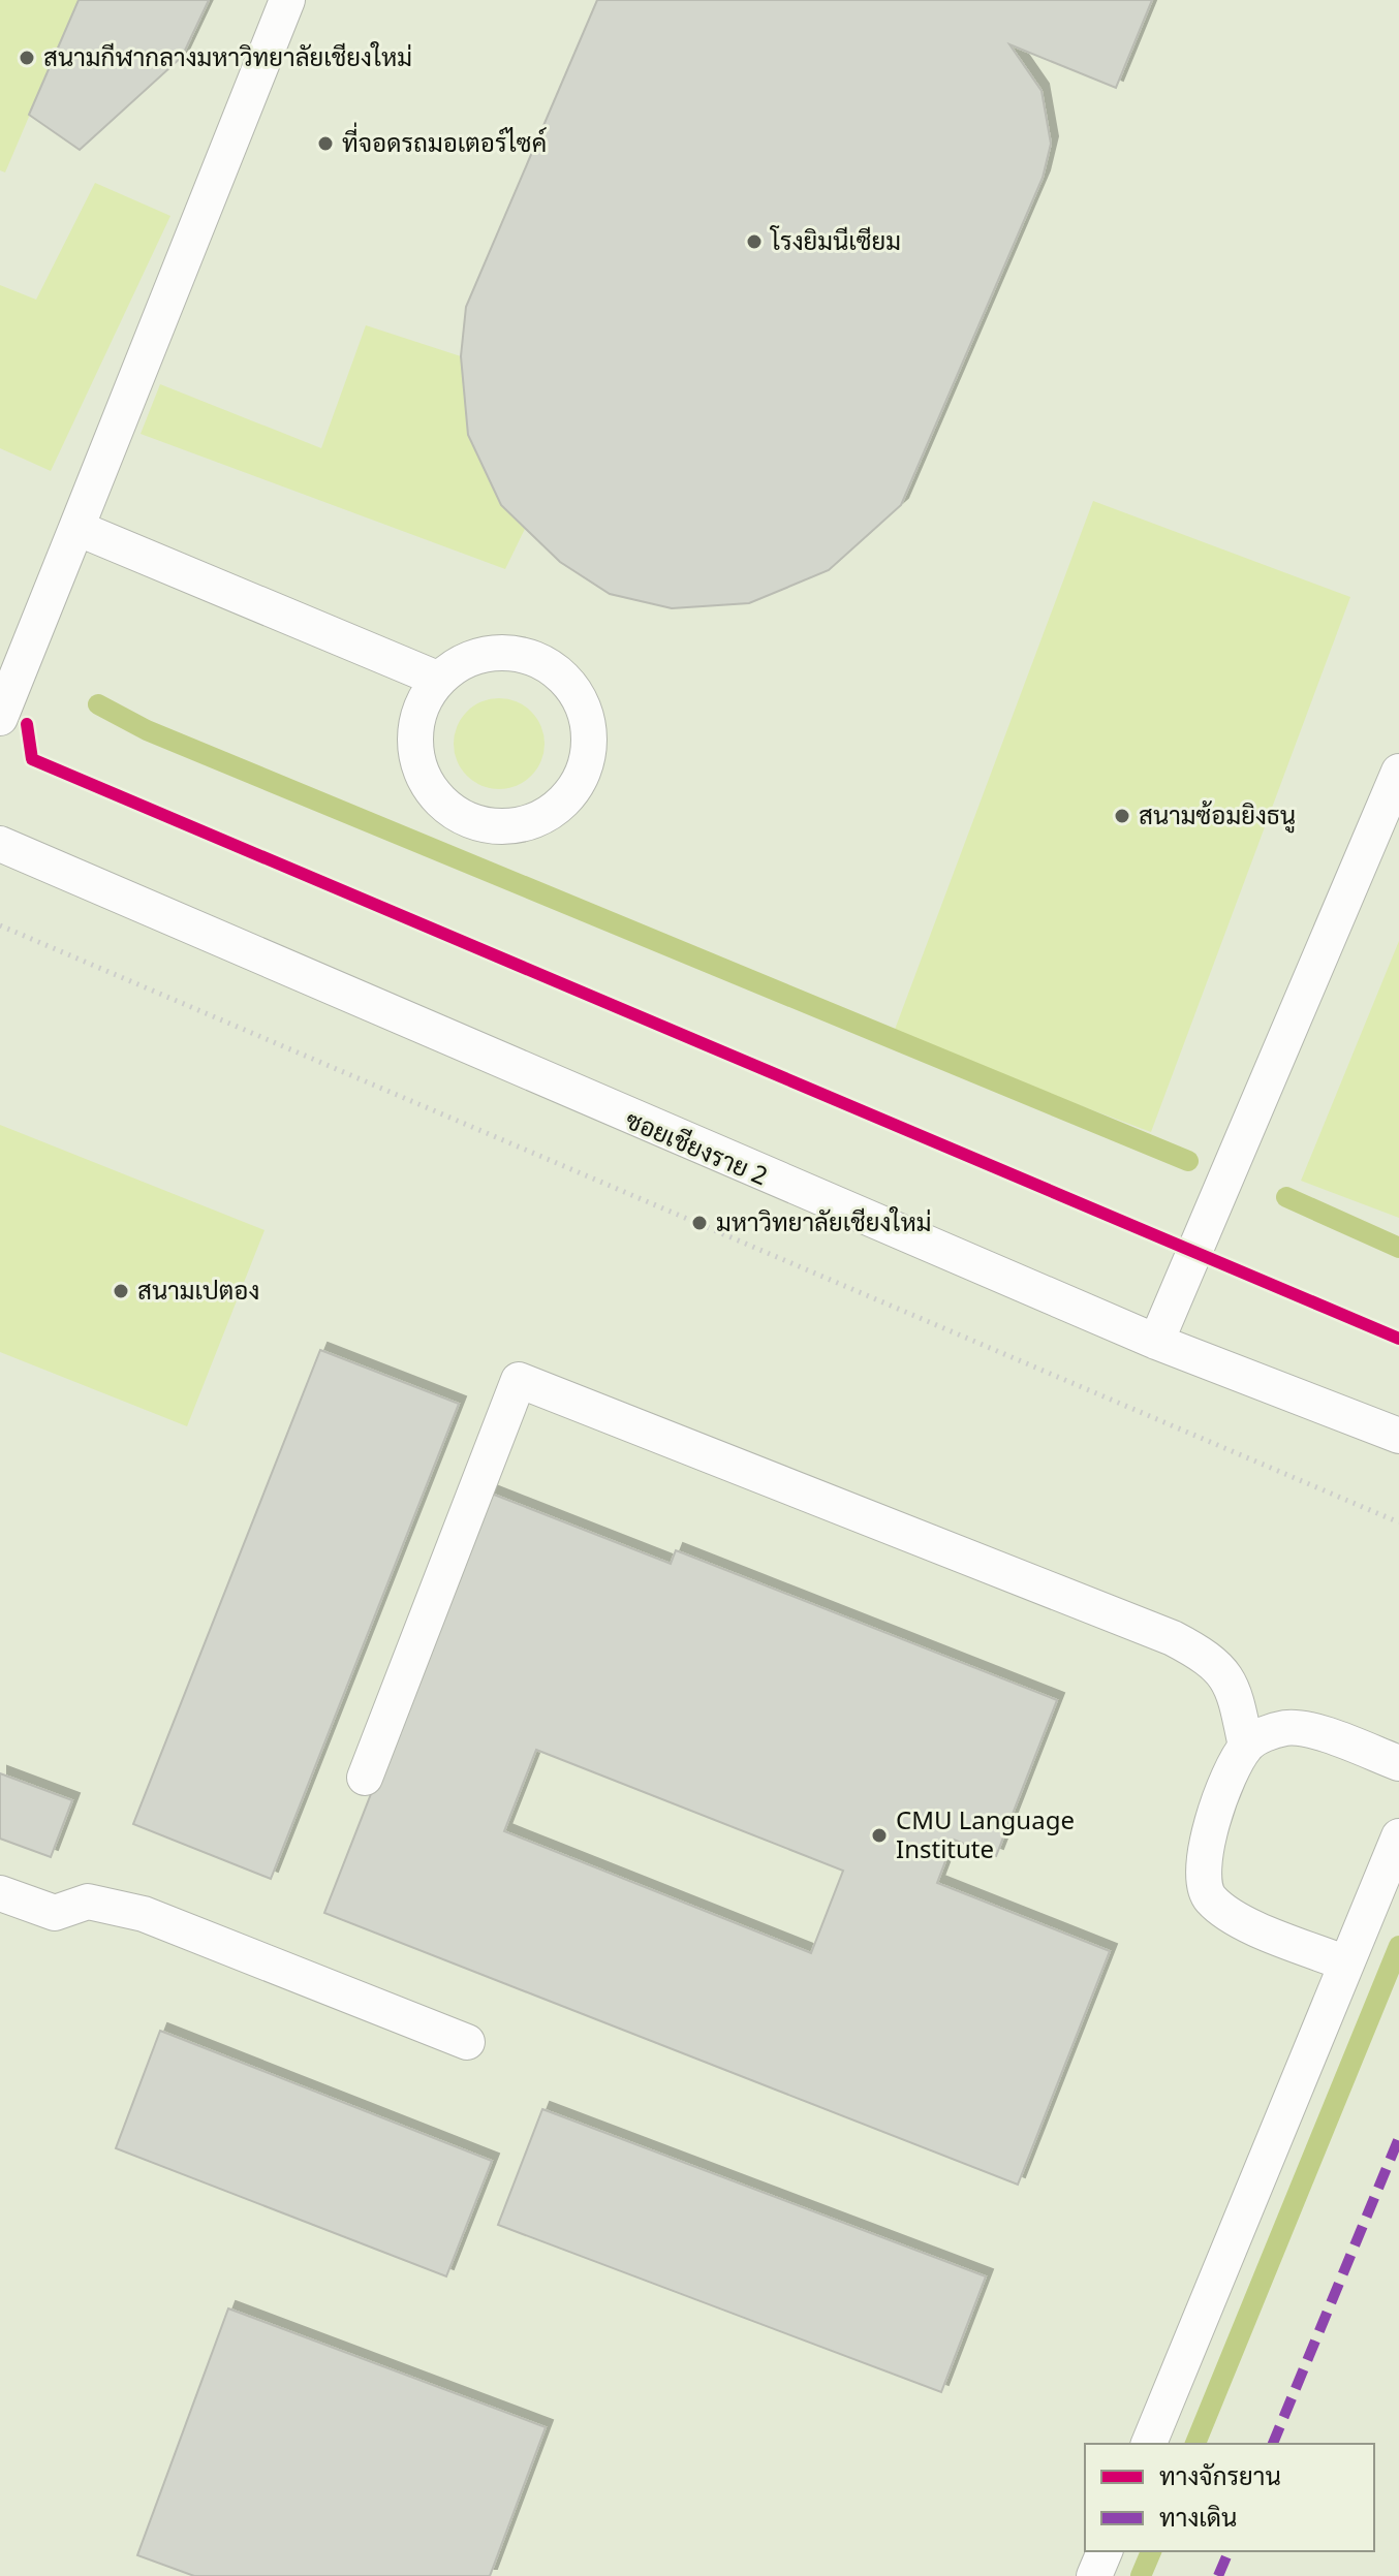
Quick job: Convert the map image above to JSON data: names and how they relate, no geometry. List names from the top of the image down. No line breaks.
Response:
{"places":["สนามกีฬากลางมหาวิทยาลัยเชียงใหม่","ที่จอดรถมอเตอร์ไซค์","โรงยิมนีเซียม","สนามซ้อมยิงธนู","มหาวิทยาลัยเชียงใหม่","สนามเปตอง","CMU Language Institute"],"legend":["ทางจักรยาน","ทางเดิน"]}
